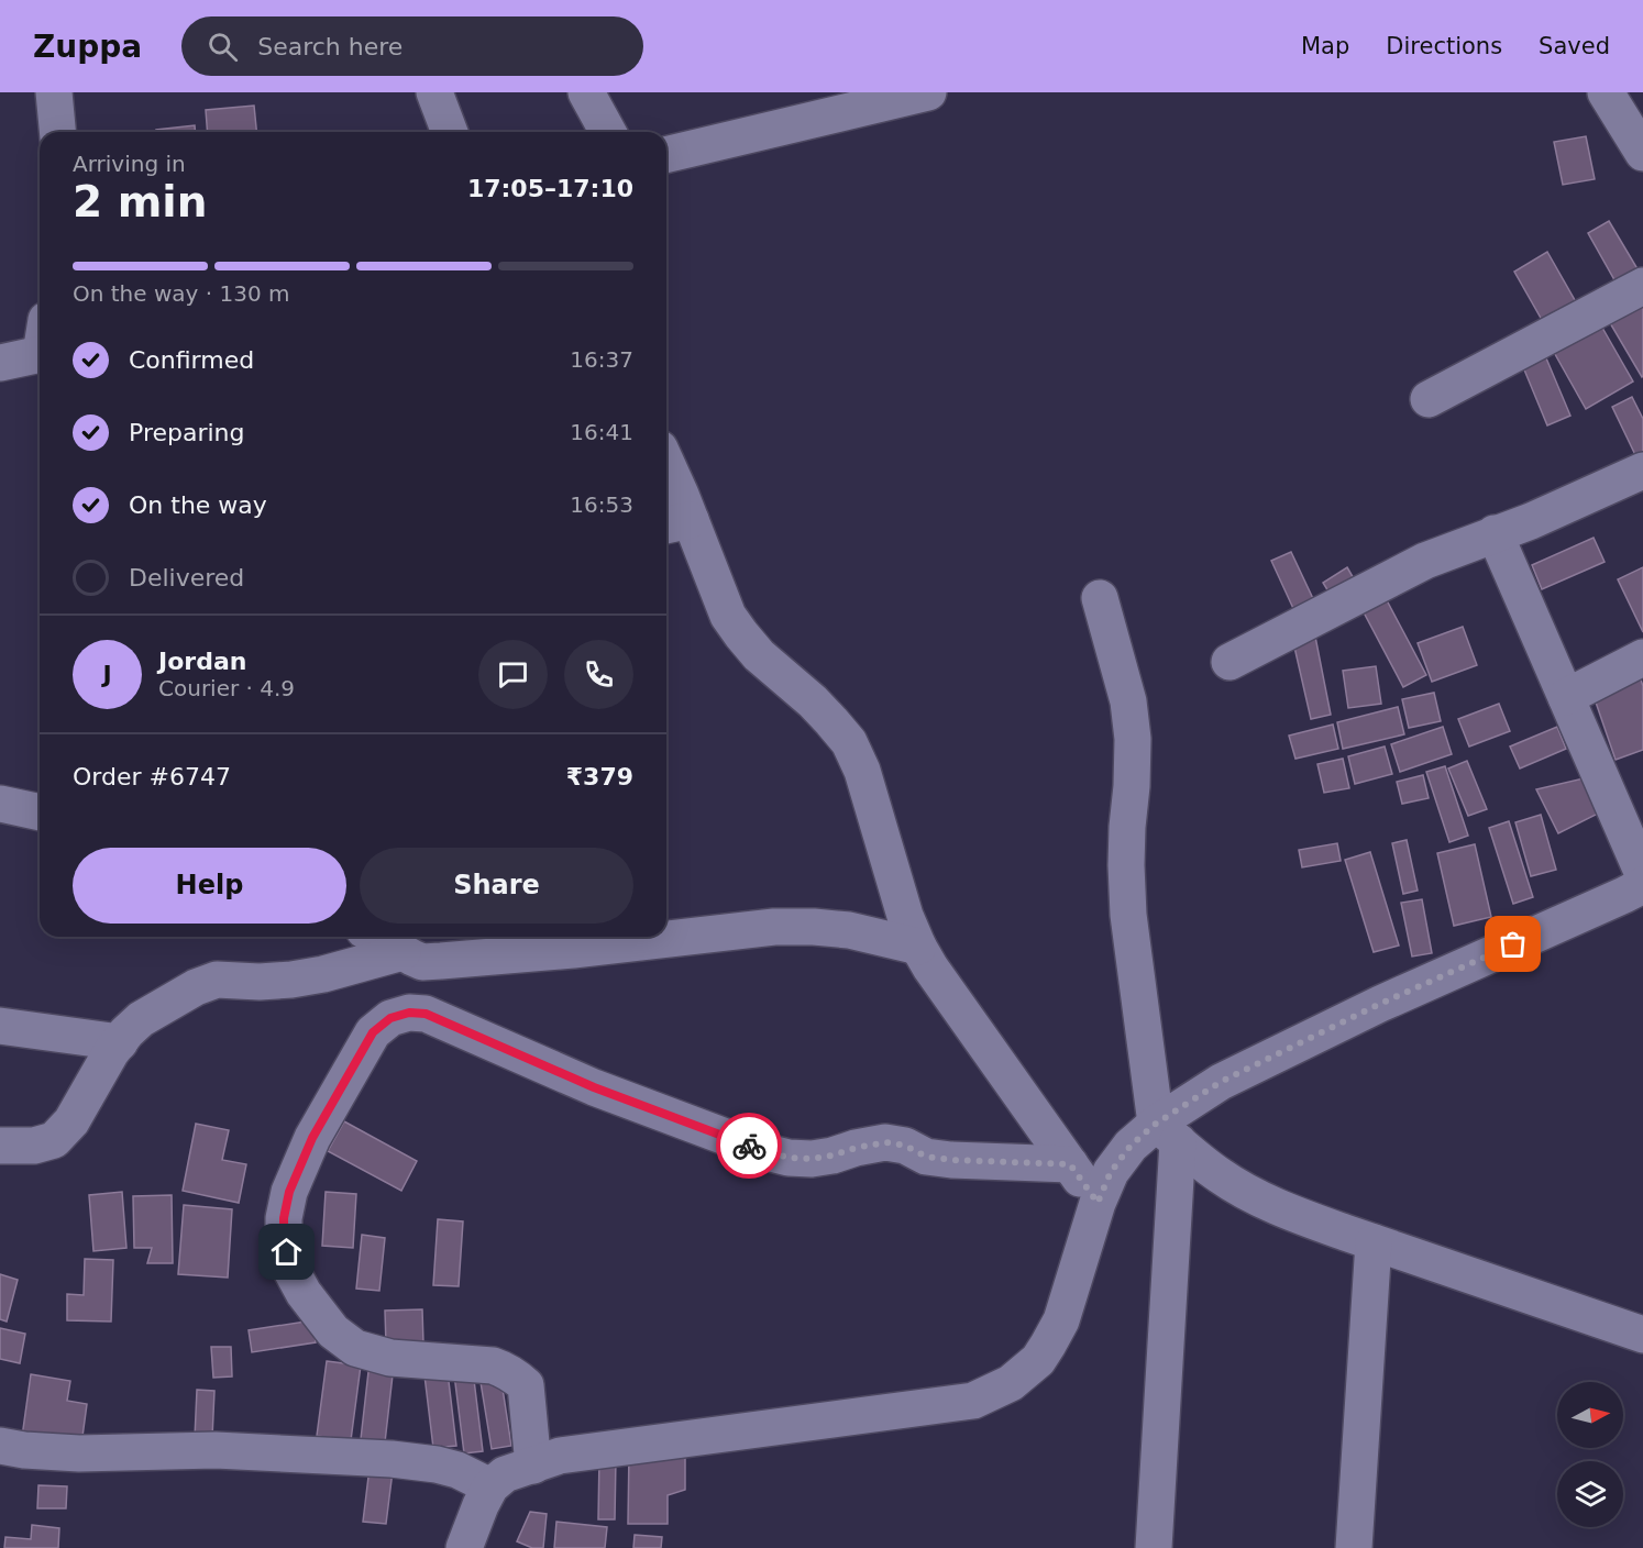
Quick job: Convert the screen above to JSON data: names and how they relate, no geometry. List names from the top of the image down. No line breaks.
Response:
{"north":"right","page":{"header":"Zuppa","search":"Search here","nav":["Map","Directions","Saved"],"heading":["2 min","Arriving in","17:05–17:10"],"panel":["Jordan","Courier · 4.9","Order #6747","₹379"],"bar":"On the way · 130 m","list":[["Confirmed","16:37"],["Preparing","16:41"],["On the way","16:53"],"Delivered"],"round":"J","buttons":["Help","Share"]}}
